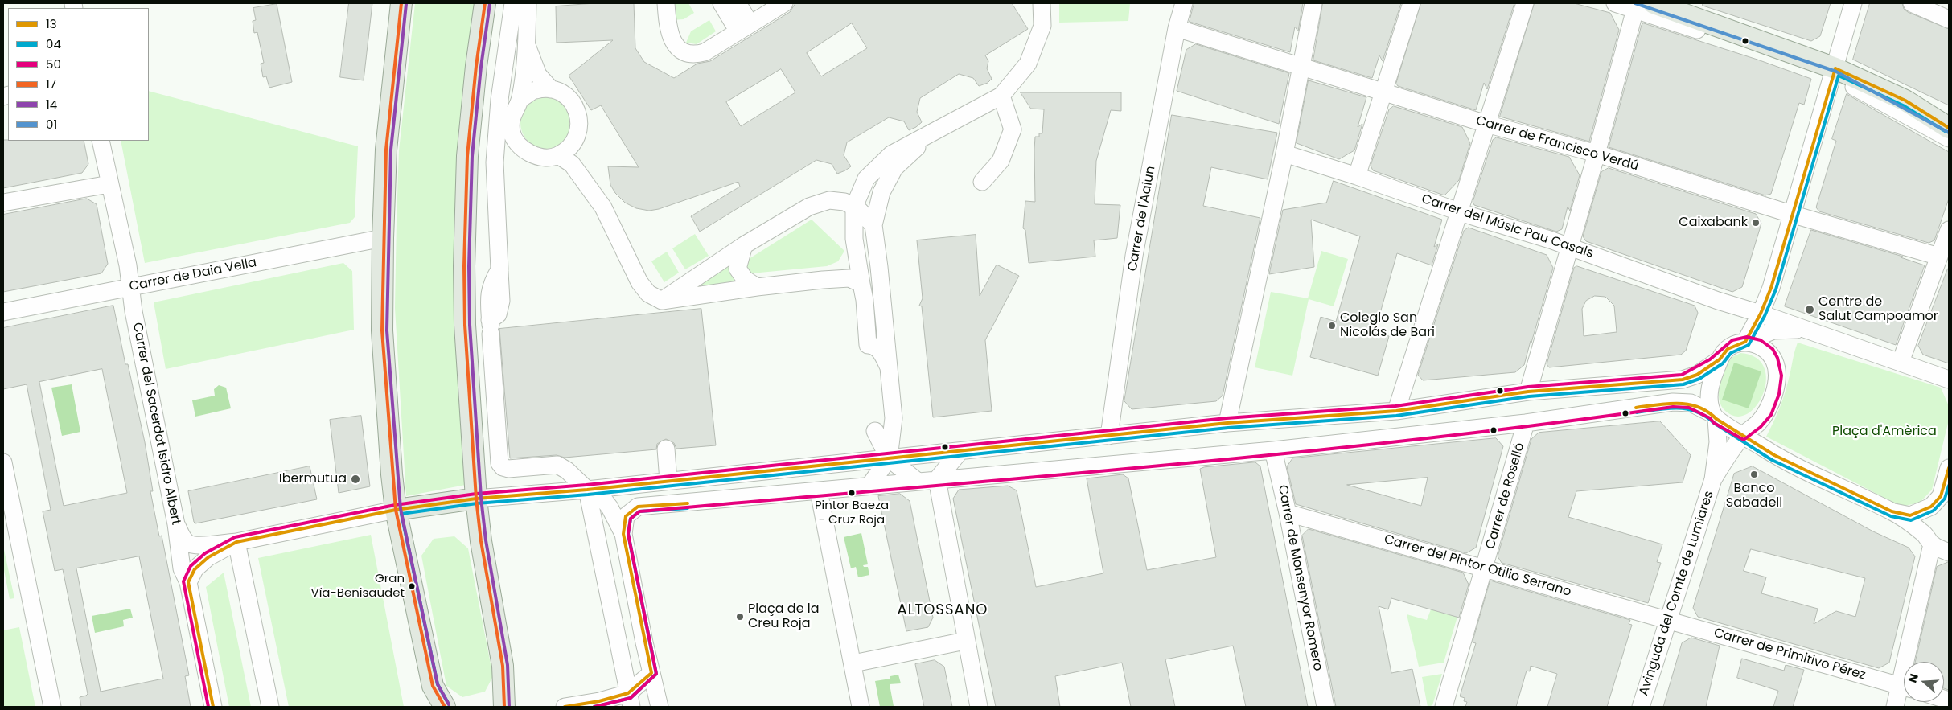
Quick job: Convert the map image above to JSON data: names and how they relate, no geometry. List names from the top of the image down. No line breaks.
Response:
{"streets":{"street":["Carrer de Francisco Verdú","Carrer de l'Aaiun","Carrer del Músic Pau Casals","Carrer de Daia Vella","Carrer del Sacerdot Isidro Albert","Carrer de Roselló","Carrer del Pintor Otilio Serrano","Carrer de Monsenyor Romero","Avinguda del Comte de Lumiares","Carrer de Primitivo Pérez"]},"crossings":[["Carrer de Francisco Verdú","Carrer de l'Aaiun"],["Carrer del Músic Pau Casals","Avinguda del Comte de Lumiares"],["Carrer de Daia Vella","Carrer del Sacerdot Isidro Albert"],["Carrer de Roselló","Carrer del Pintor Otilio Serrano"],["Carrer del Pintor Otilio Serrano","Carrer de Monsenyor Romero"],["Carrer del Pintor Otilio Serrano","Avinguda del Comte de Lumiares"],["Carrer del Pintor Otilio Serrano","Carrer de Primitivo Pérez"],["Avinguda del Comte de Lumiares","Carrer de Primitivo Pérez"]],"districts":["ALTOSSANO"],"parks":["Plaça d'Amèrica"],"places":["Caixabank","Centre de Salut Campoamor","Colegio San Nicolás de Bari","Banco Sabadell","Ibermutua","Pintor Baeza - Cruz Roja","Gran Vía-Benisaudet","Plaça de la Creu Roja"],"lines":["transit line 17","transit line 01","transit line 14","transit line 13","transit line 04","transit line 50"],"legend":["13","04","50","17","14","01"],"north":"left"}
